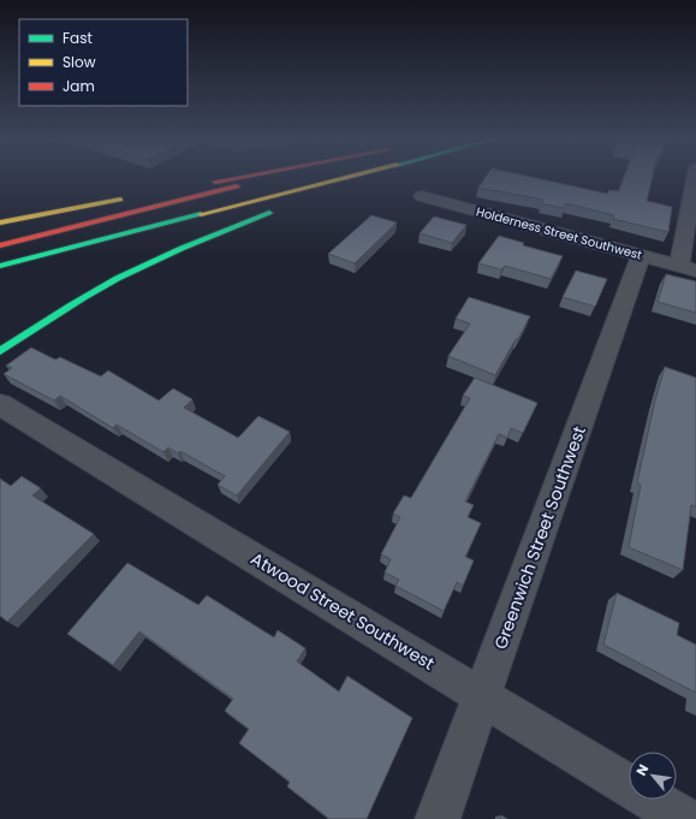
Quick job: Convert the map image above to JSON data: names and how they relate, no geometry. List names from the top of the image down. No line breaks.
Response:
{"streets":{"street":["Holderness Street Southwest","Greenwich Street Southwest","Atwood Street Southwest"]},"crossings":[["Holderness Street Southwest","Greenwich Street Southwest"],["Greenwich Street Southwest","Atwood Street Southwest"]],"legend":["Fast","Slow","Jam"],"north":"top left"}
